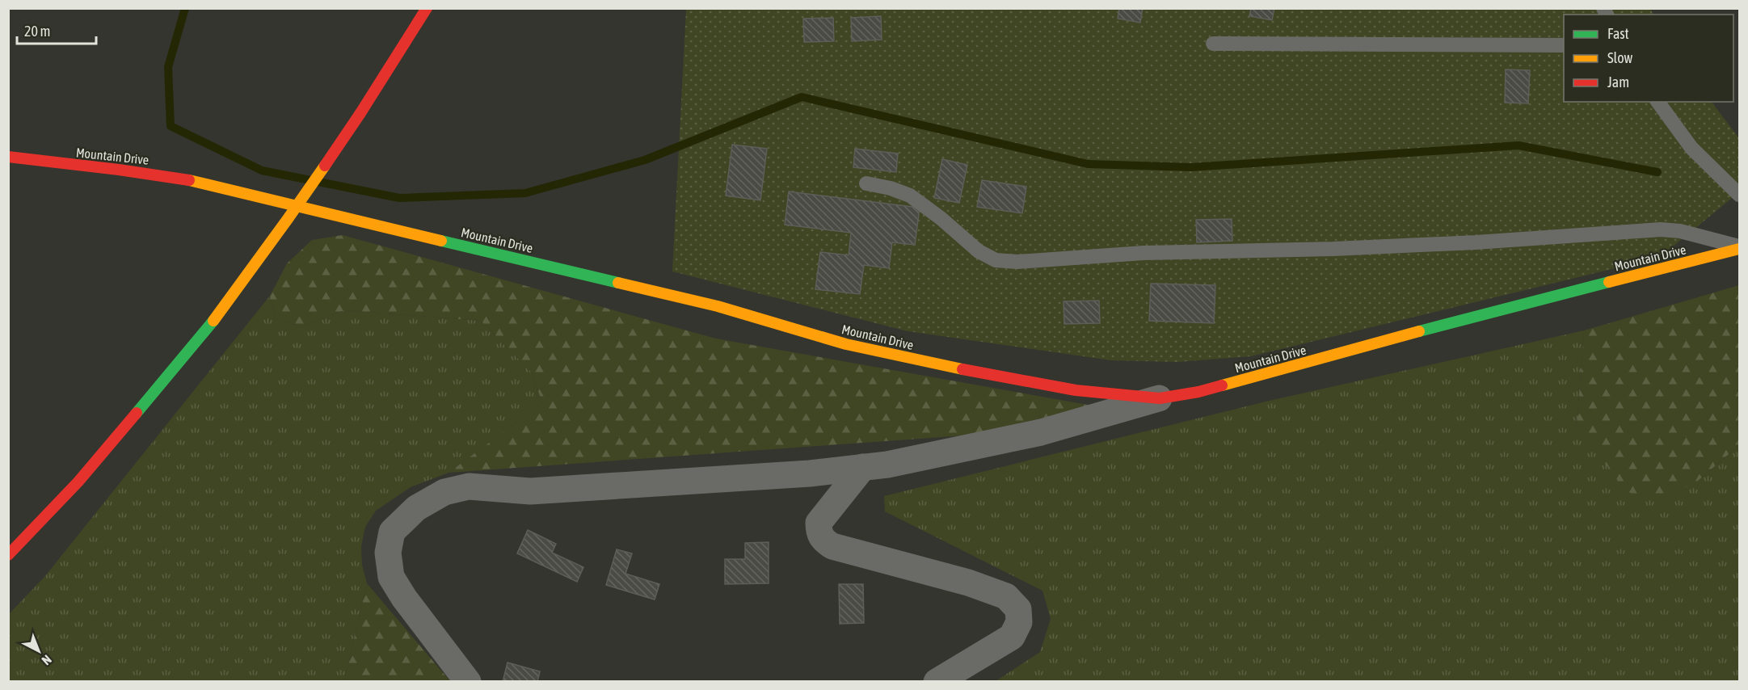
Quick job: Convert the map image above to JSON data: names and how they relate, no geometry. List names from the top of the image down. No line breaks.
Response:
{"streets":{"main road":["Mountain Drive"]},"legend":["Fast","Slow","Jam"],"scale_bar":"20 m","north":"bottom right"}
